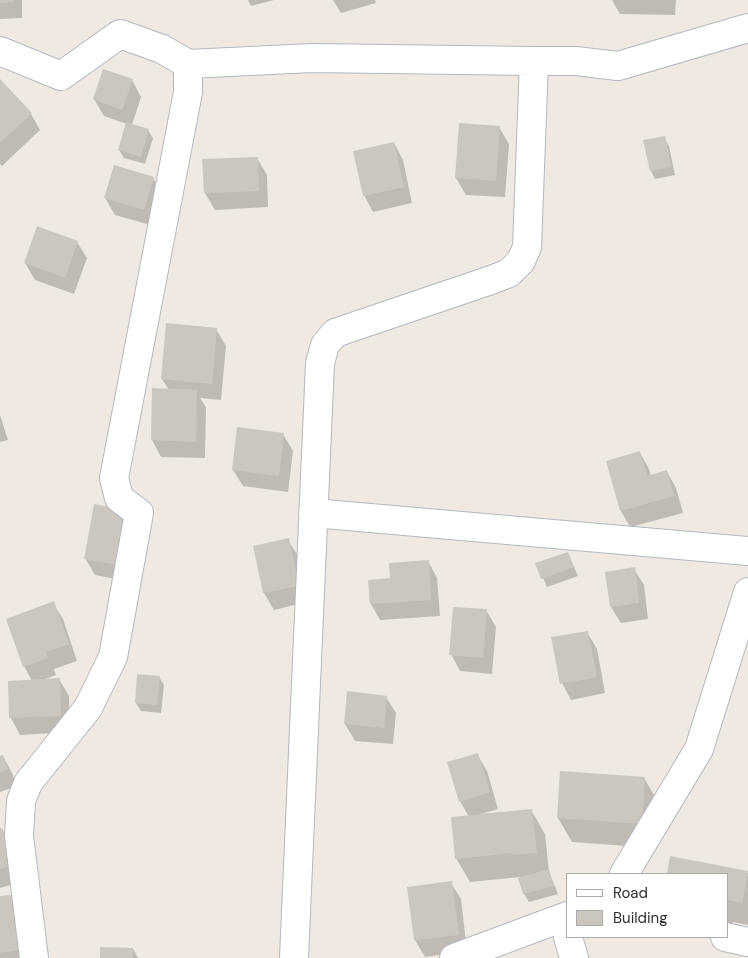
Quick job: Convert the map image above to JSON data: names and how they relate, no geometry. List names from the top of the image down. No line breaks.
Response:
{"legend":["Road","Building"]}
